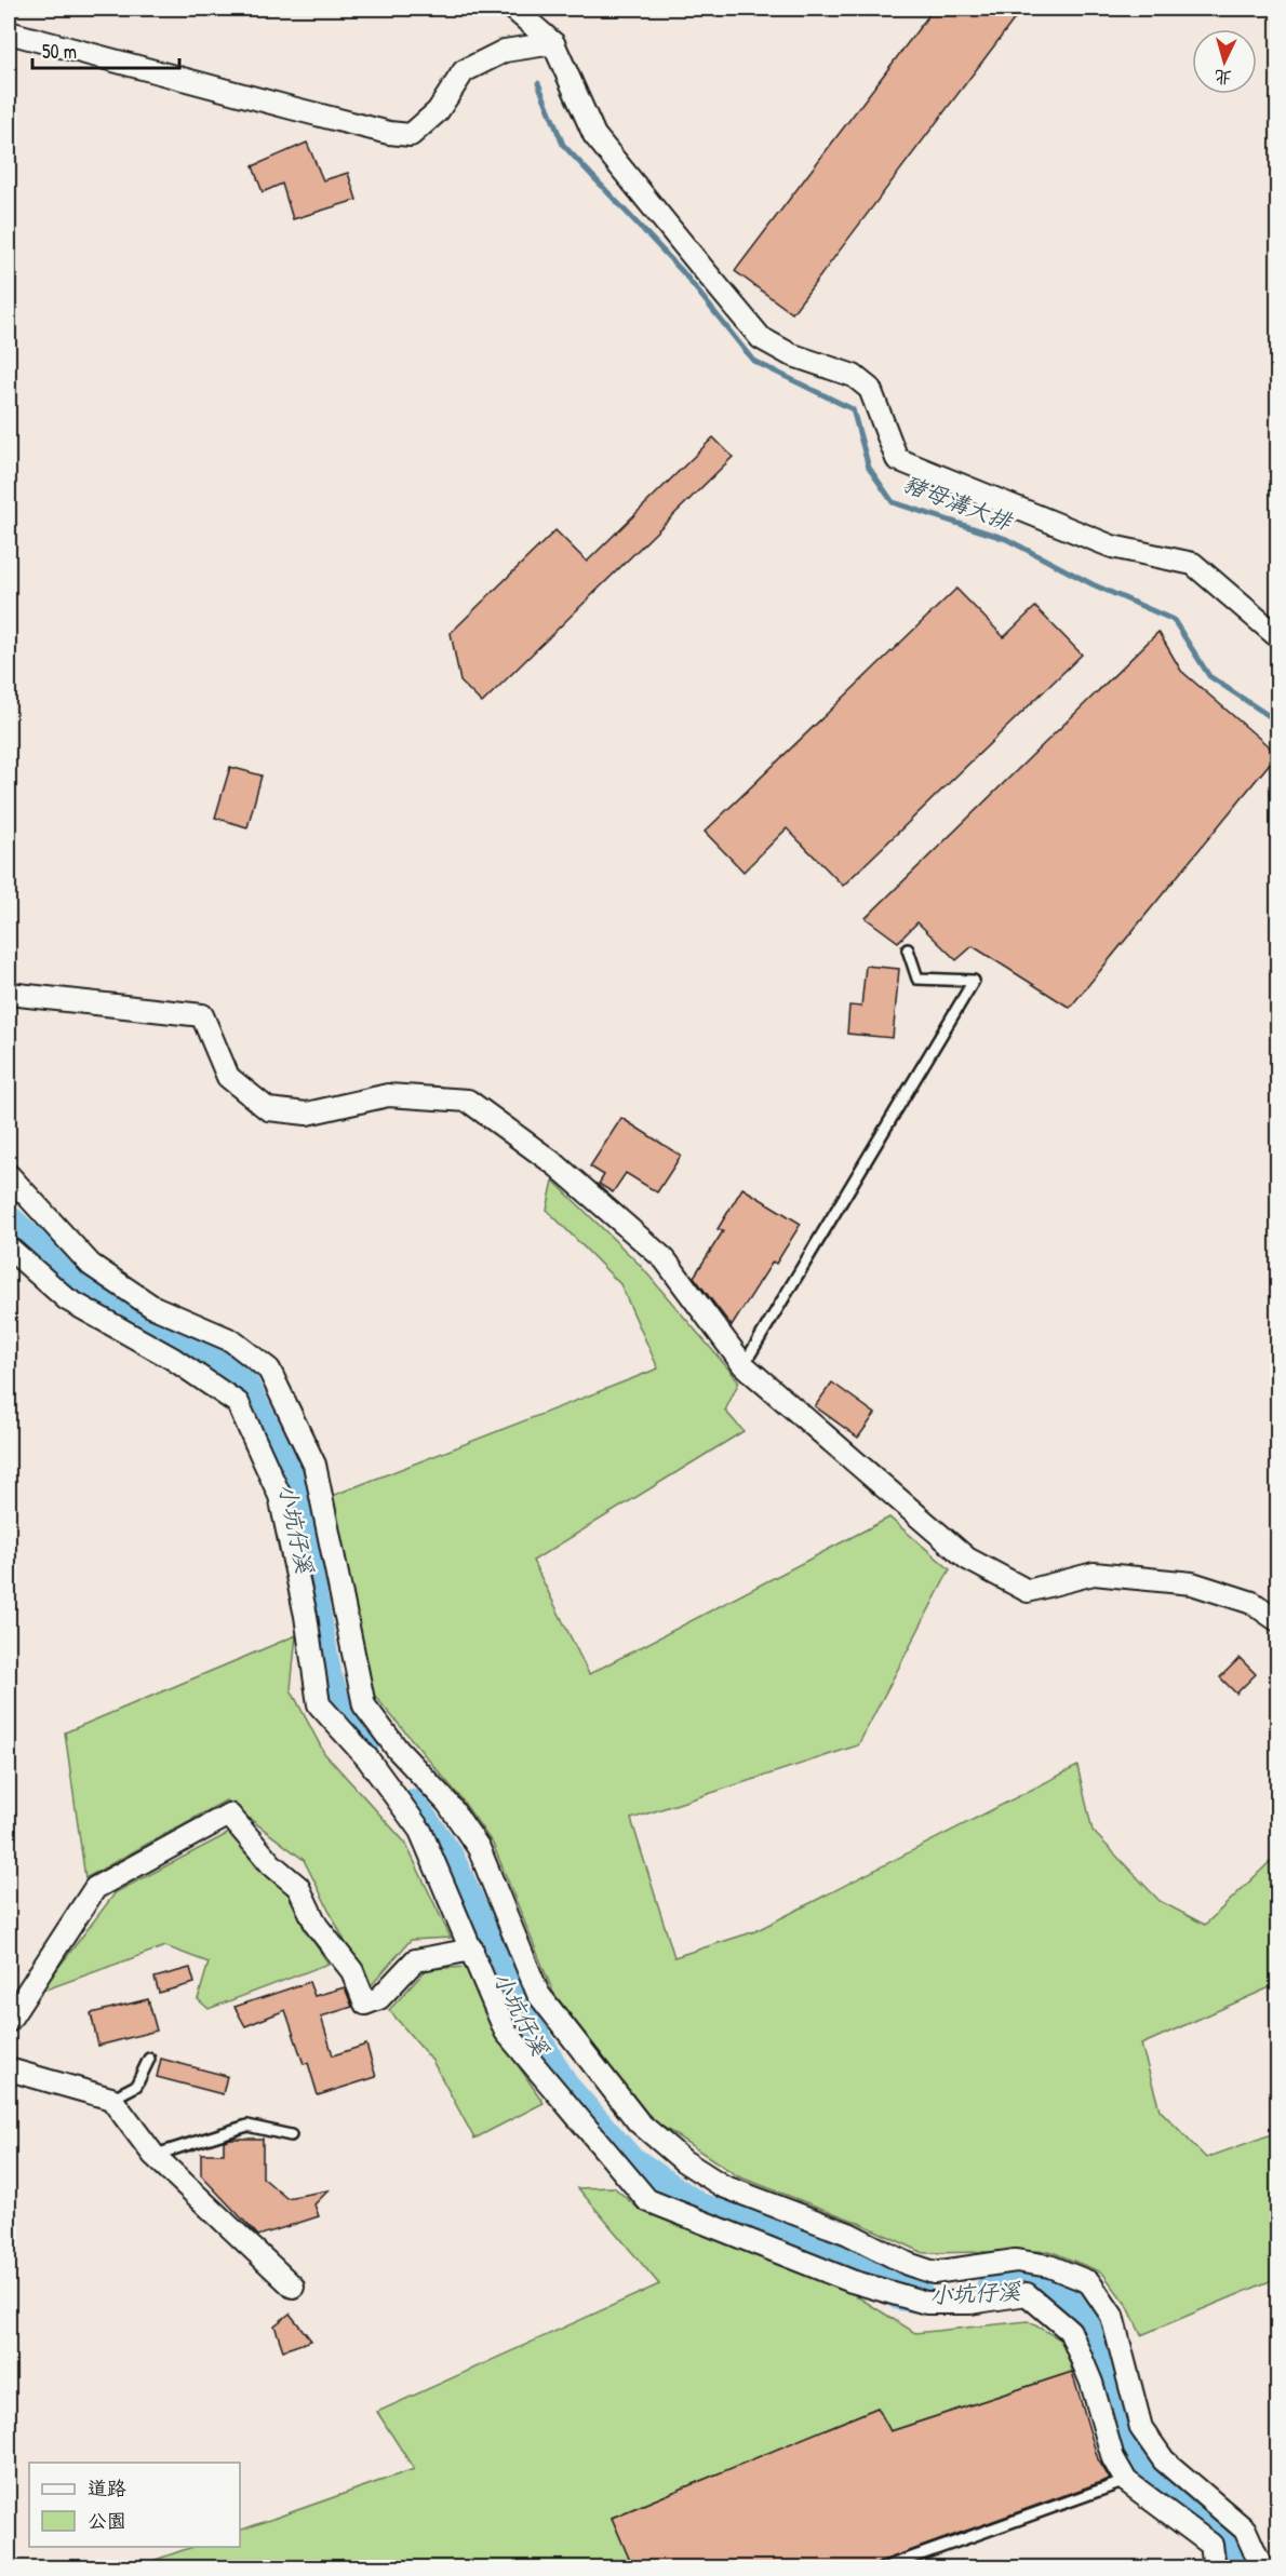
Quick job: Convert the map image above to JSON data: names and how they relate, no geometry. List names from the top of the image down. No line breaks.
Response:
{"water":["豬母溝大排","小坑仔溪"],"legend":["道路","公園"],"scale_bar":"50 m","north":"bottom"}
